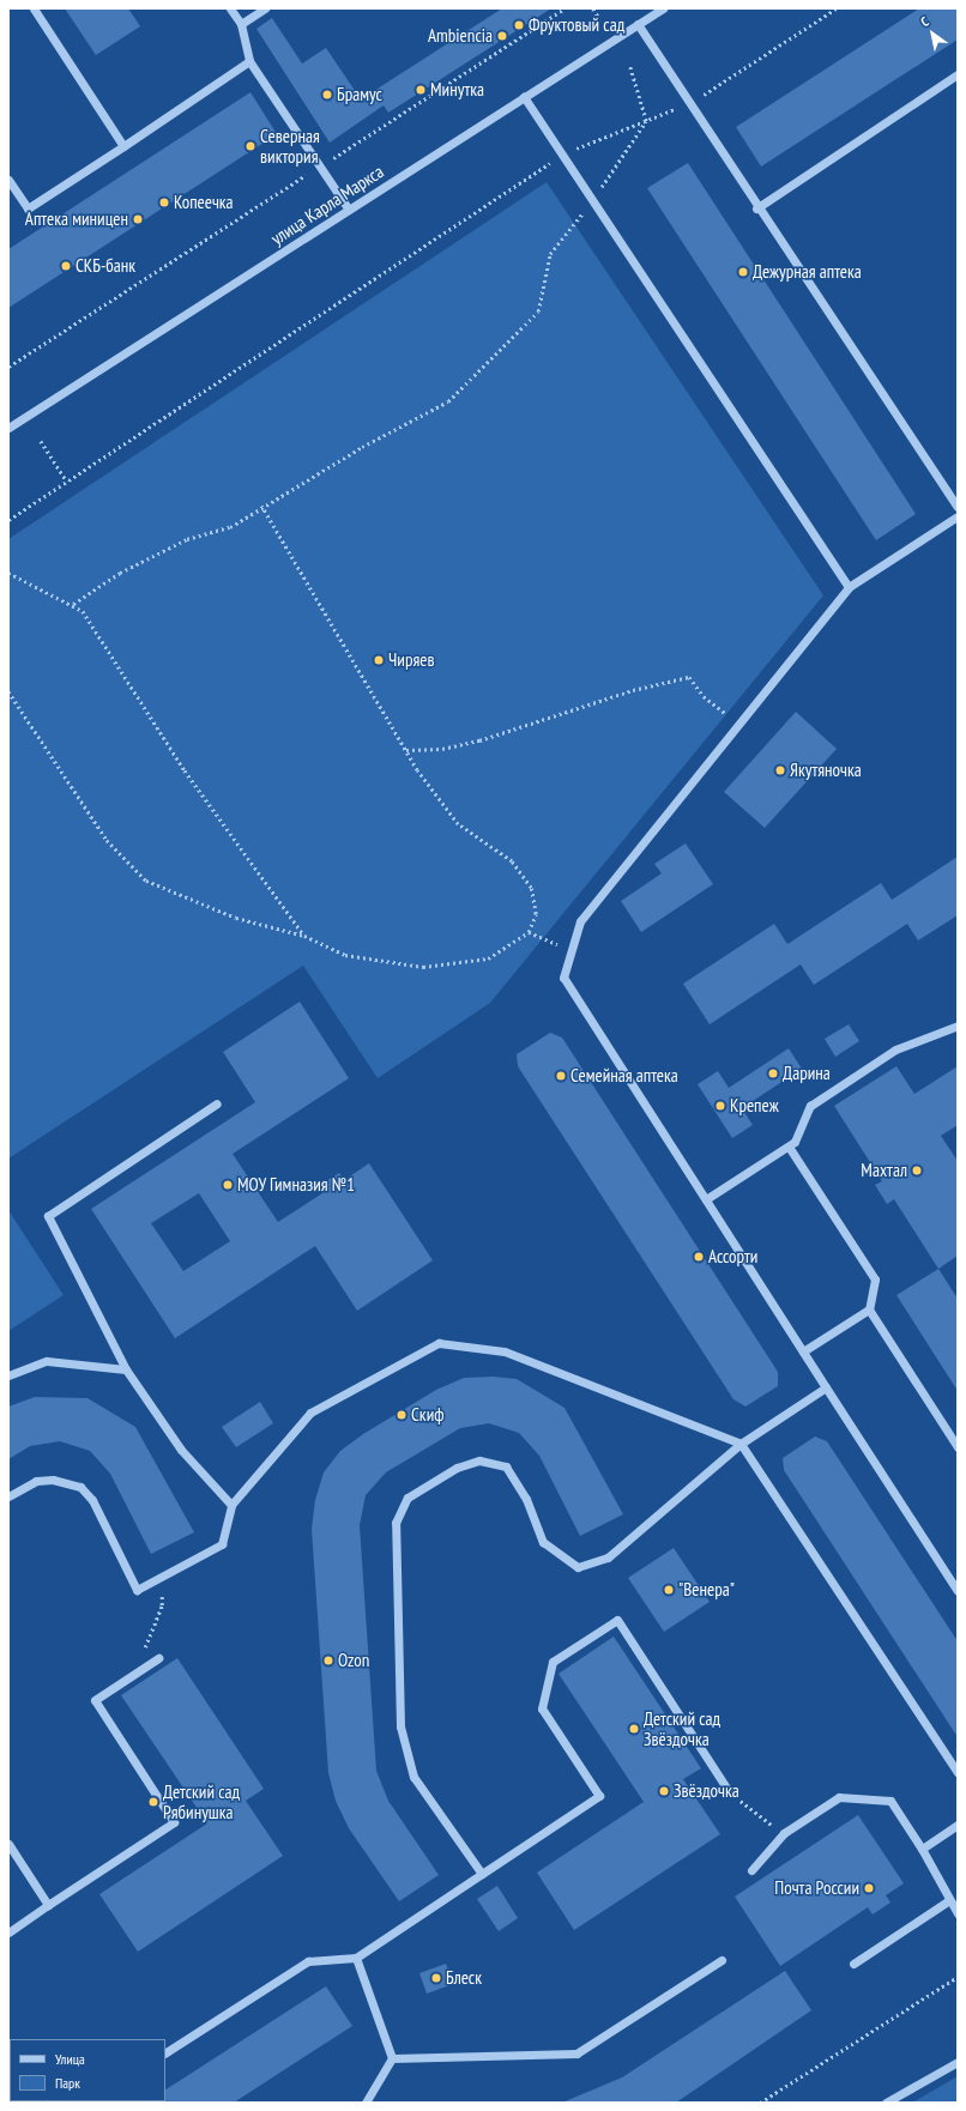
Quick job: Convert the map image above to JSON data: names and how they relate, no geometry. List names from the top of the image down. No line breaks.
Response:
{"streets":{"street":["улица Карла Маркса"]},"places":["Фруктовый сад","Ambiencia","Минутка","Брамус","Северная виктория","Копеечка","Аптека миницен","СКБ-банк","Дежурная аптека","Чиряев","Якутяночка","Дарина","Семейная аптека","Крепеж","Махтал","МОУ Гимназия №1","Ассорти","Скиф","\"Венера\"","Ozon","Детский сад Звёздочка","Звёздочка","Детский сад Рябинушка","Почта России","Блеск"],"legend":["Улица","Парк"],"north":"top left"}
